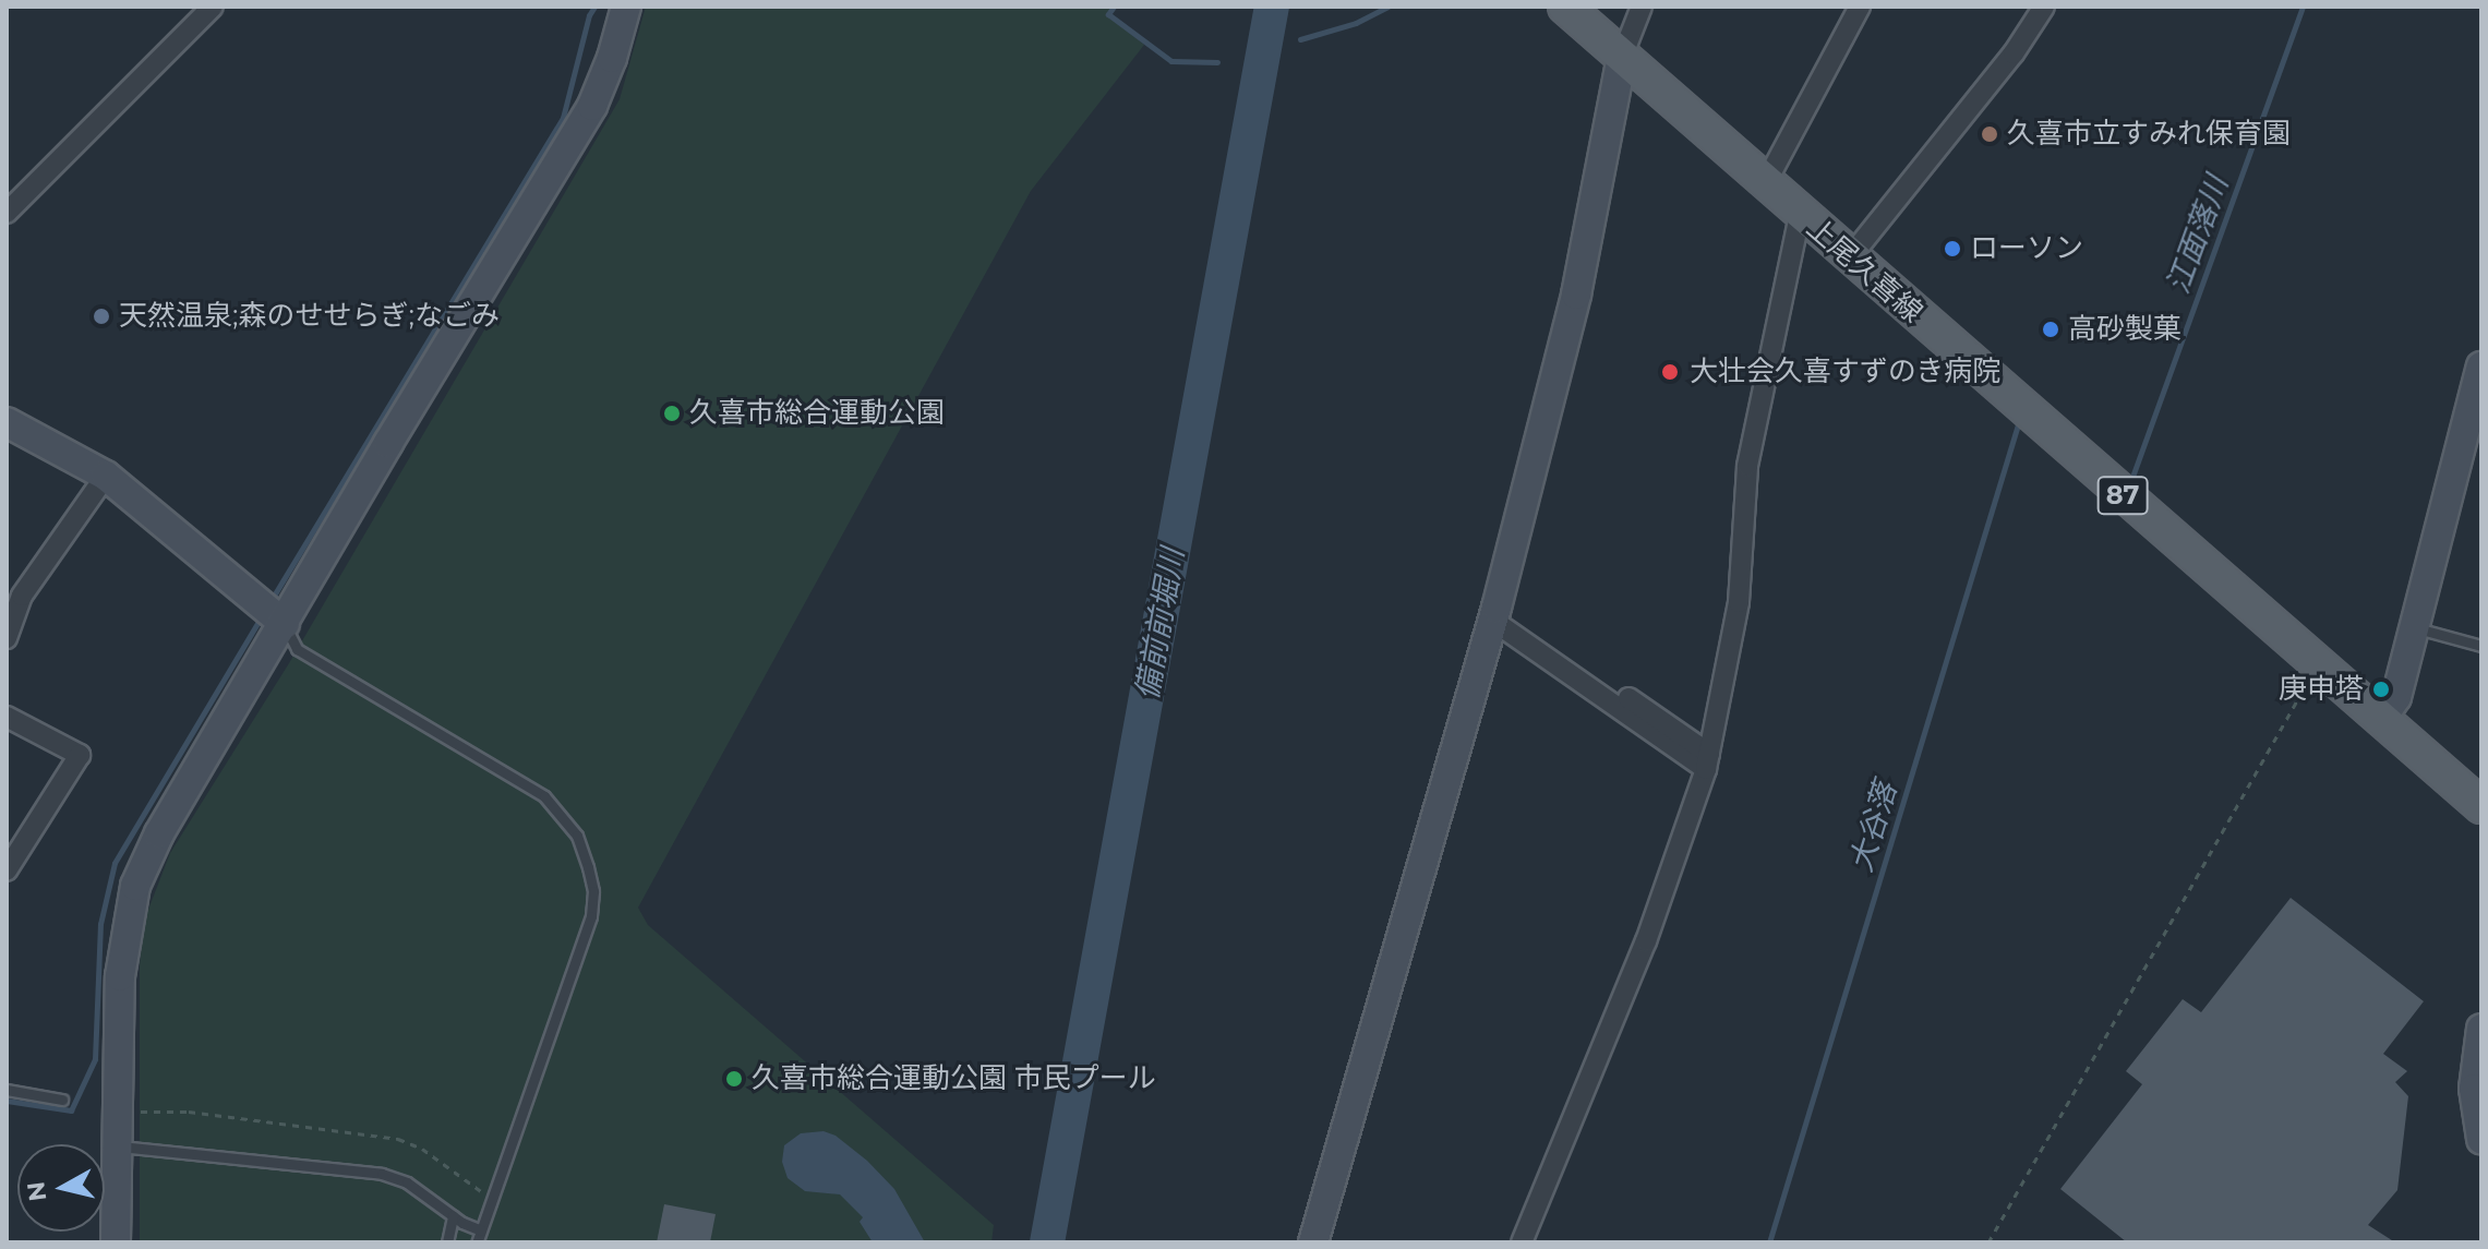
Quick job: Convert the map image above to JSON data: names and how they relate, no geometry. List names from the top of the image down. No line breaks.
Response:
{"streets":{"main road":["上尾久喜線","87"]},"water":["江面落川","備前前堀川","大谷落"],"places":["久喜市立すみれ保育園","ローソン","天然温泉;森のせせらぎ;なごみ","高砂製菓","大壮会久喜すずのき病院","久喜市総合運動公園","庚申塔","久喜市総合運動公園 市民プール"],"north":"left"}
